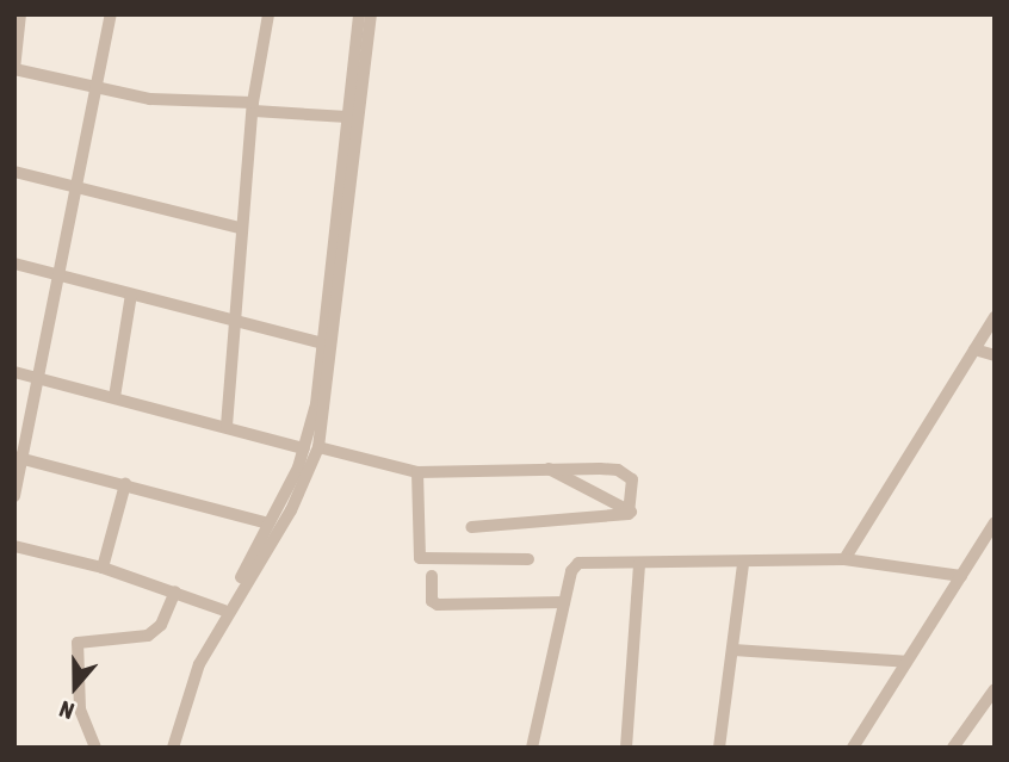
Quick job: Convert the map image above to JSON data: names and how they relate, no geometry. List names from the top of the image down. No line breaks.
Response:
{"north":"bottom"}
